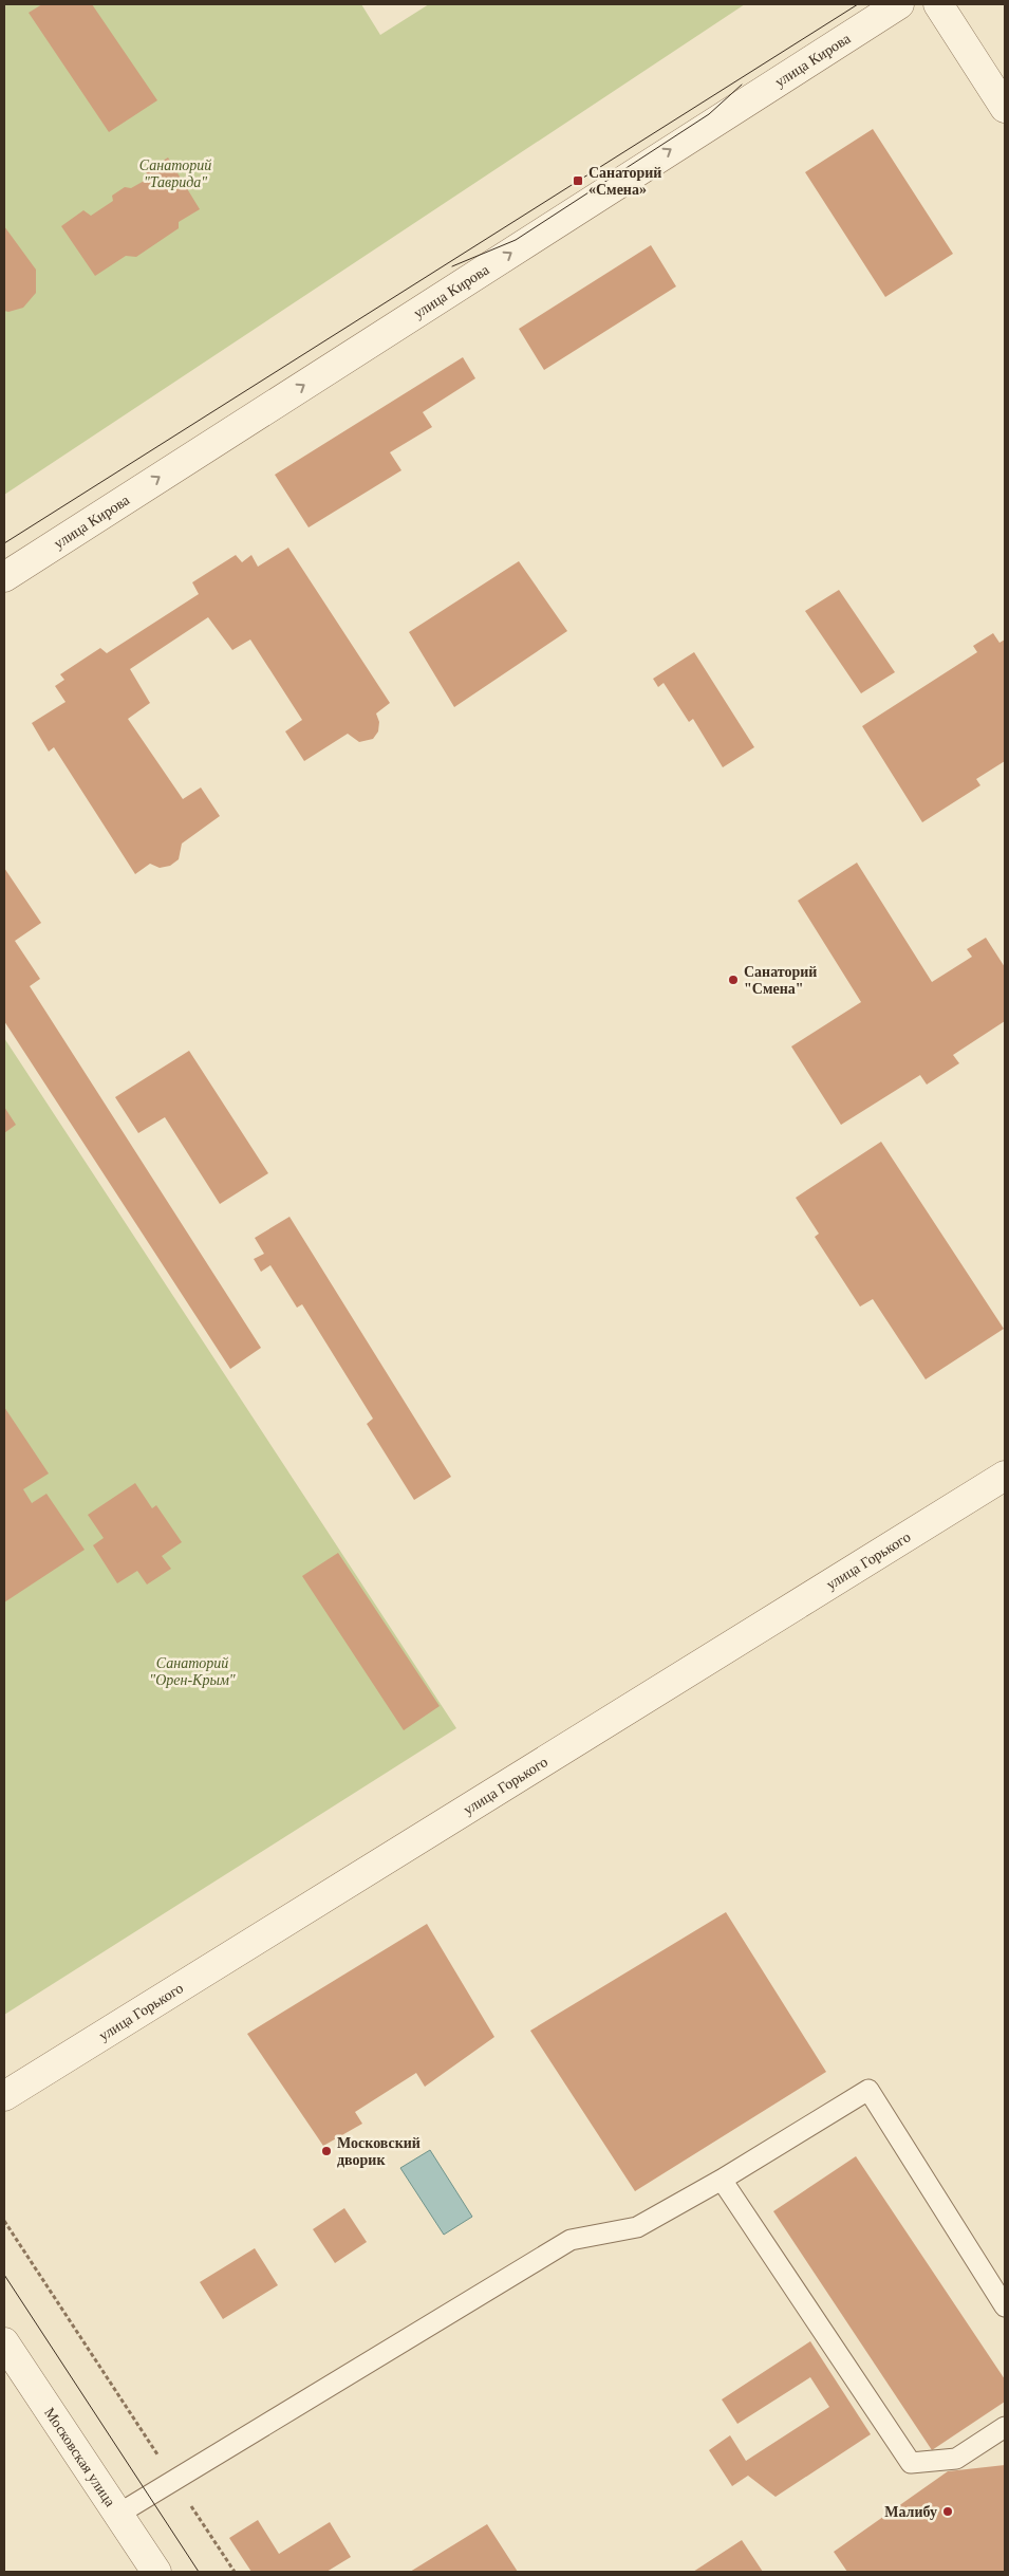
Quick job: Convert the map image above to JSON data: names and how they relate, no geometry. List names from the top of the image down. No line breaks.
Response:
{"streets":{"street":["улица Кирова","улица Горького","Московская улица"]},"one_way":["улица Кирова"],"parks":["Санаторий \"Таврида\"","Санаторий \"Орен-Крым\""],"places":{"transit":["Санаторий «Смена»"],"other":["Санаторий \"Смена\"","Московский дворик","Малибу"]}}
